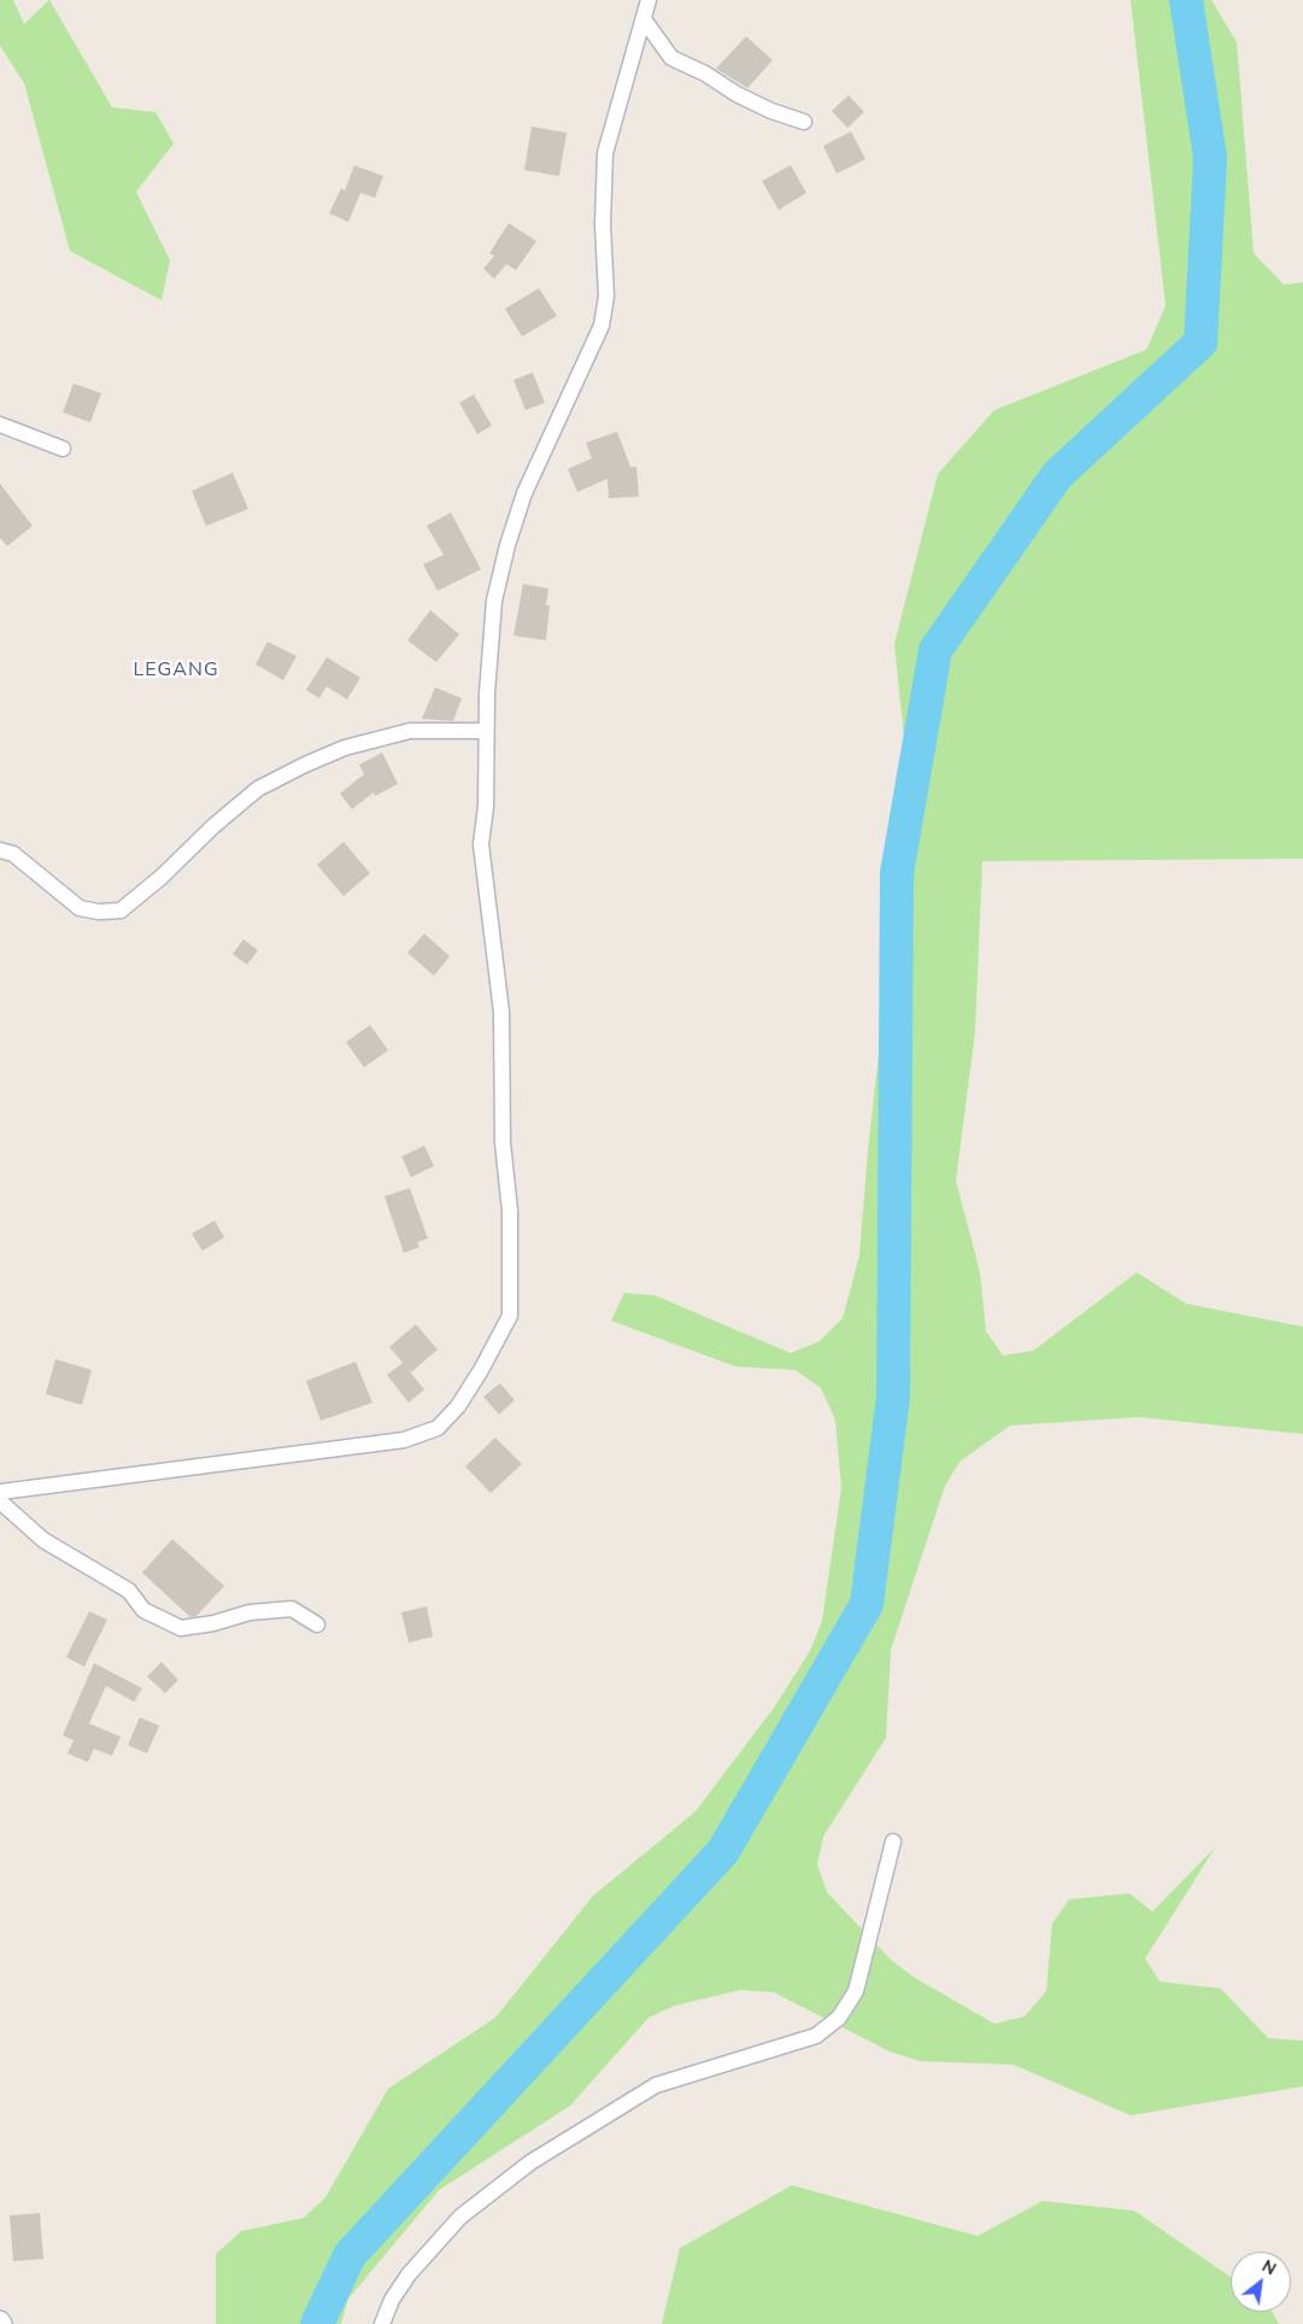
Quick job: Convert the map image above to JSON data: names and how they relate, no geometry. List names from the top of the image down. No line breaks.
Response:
{"districts":["LEGANG"],"north":"top right"}
